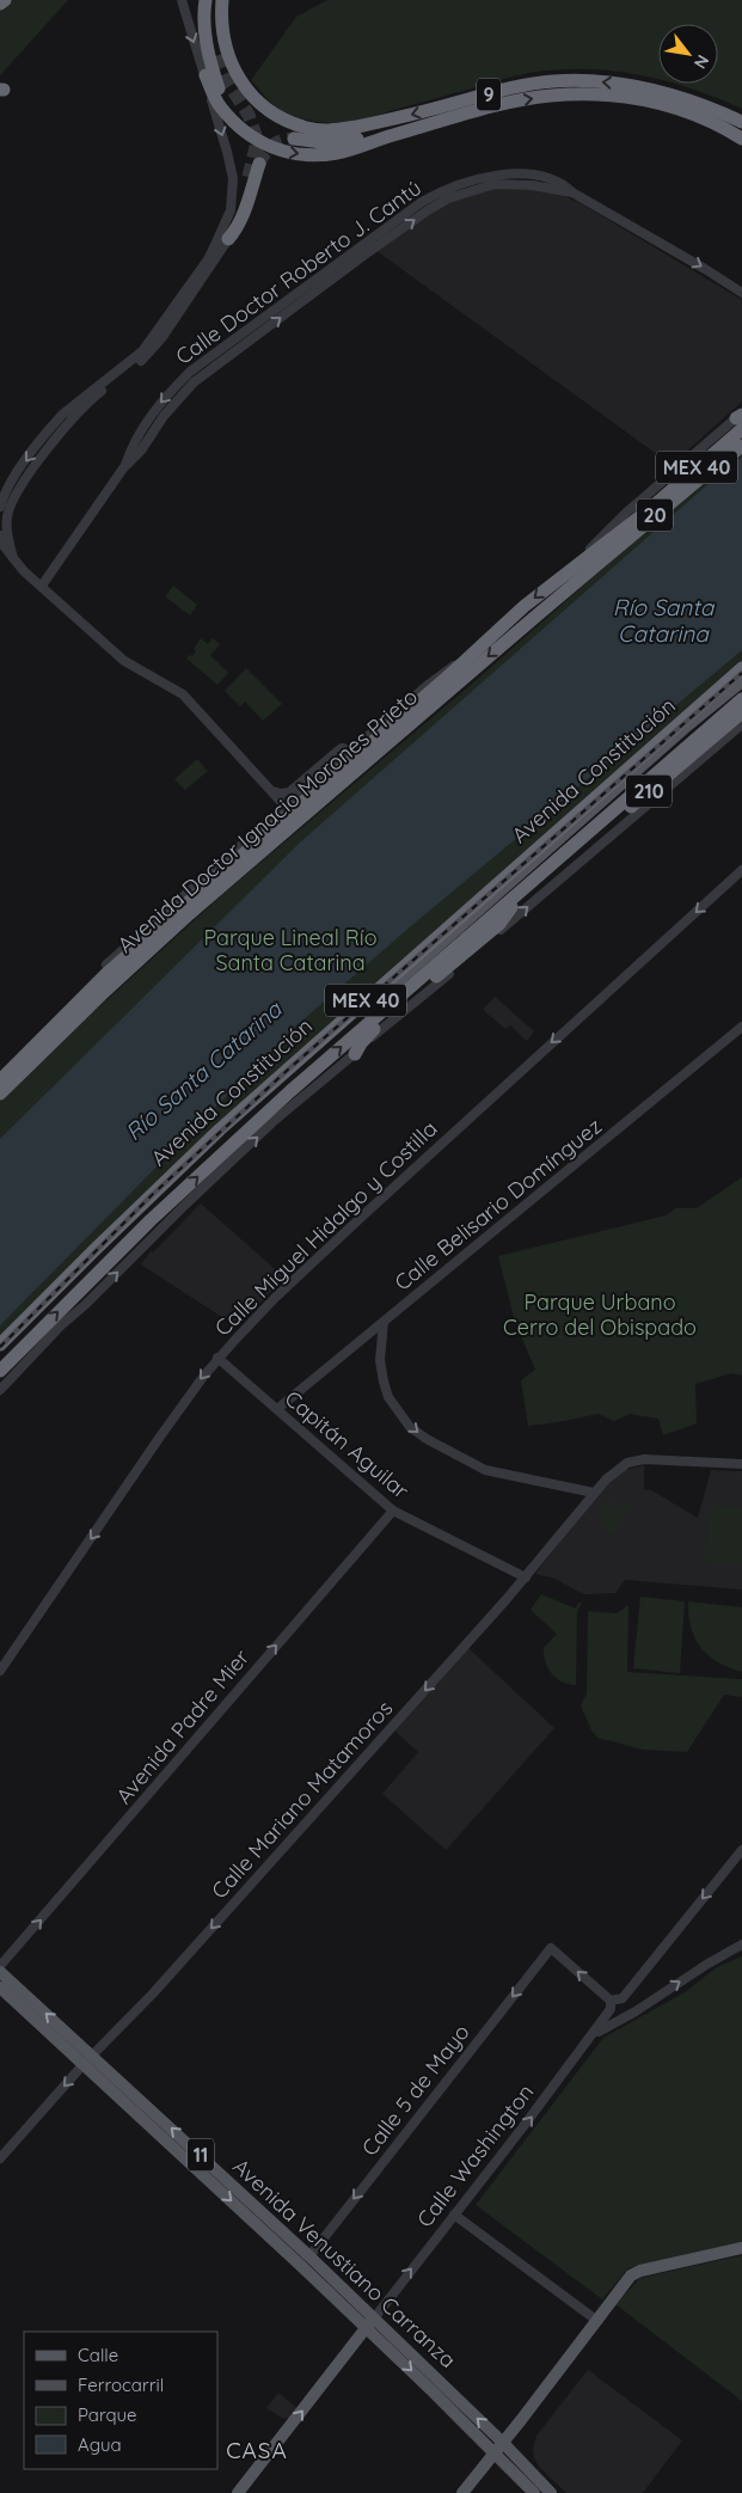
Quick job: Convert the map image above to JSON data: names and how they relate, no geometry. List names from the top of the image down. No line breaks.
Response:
{"streets":{"highway":["9","MEX 40","20","Avenida Constitución","210","Avenida Doctor Ignacio Morones Prieto"],"main road":["11","Calle Washington","Avenida Venustiano Carranza"],"street":["Calle Doctor Roberto J. Cantú","Calle Belisario Domínguez","Calle Miguel Hidalgo y Costilla","Capitán Aguilar","Avenida Padre Mier","Calle Mariano Matamoros","Calle 5 de Mayo"]},"crossings":[["MEX 40","20"],["MEX 40","Avenida Doctor Ignacio Morones Prieto"],["20","Avenida Doctor Ignacio Morones Prieto"],["Avenida Constitución","210"],["Calle Belisario Domínguez","Capitán Aguilar"],["Calle Miguel Hidalgo y Costilla","Capitán Aguilar"],["Capitán Aguilar","Avenida Padre Mier"],["Capitán Aguilar","Calle Mariano Matamoros"],["Calle Mariano Matamoros","Avenida Venustiano Carranza"],["Calle 5 de Mayo","Calle Washington"],["Calle 5 de Mayo","Avenida Venustiano Carranza"],["Calle Washington","Avenida Venustiano Carranza"]],"one_way":["Calle Doctor Roberto J. Cantú","Calle Miguel Hidalgo y Costilla","Avenida Padre Mier","Calle Mariano Matamoros","Calle 5 de Mayo","Calle Washington"],"districts":["CASA"],"water":["Río Santa Catarina"],"parks":["Parque Lineal Río Santa Catarina","Parque Urbano Cerro del Obispado"],"legend":["Calle","Ferrocarril","Parque","Agua"],"north":"bottom right"}
